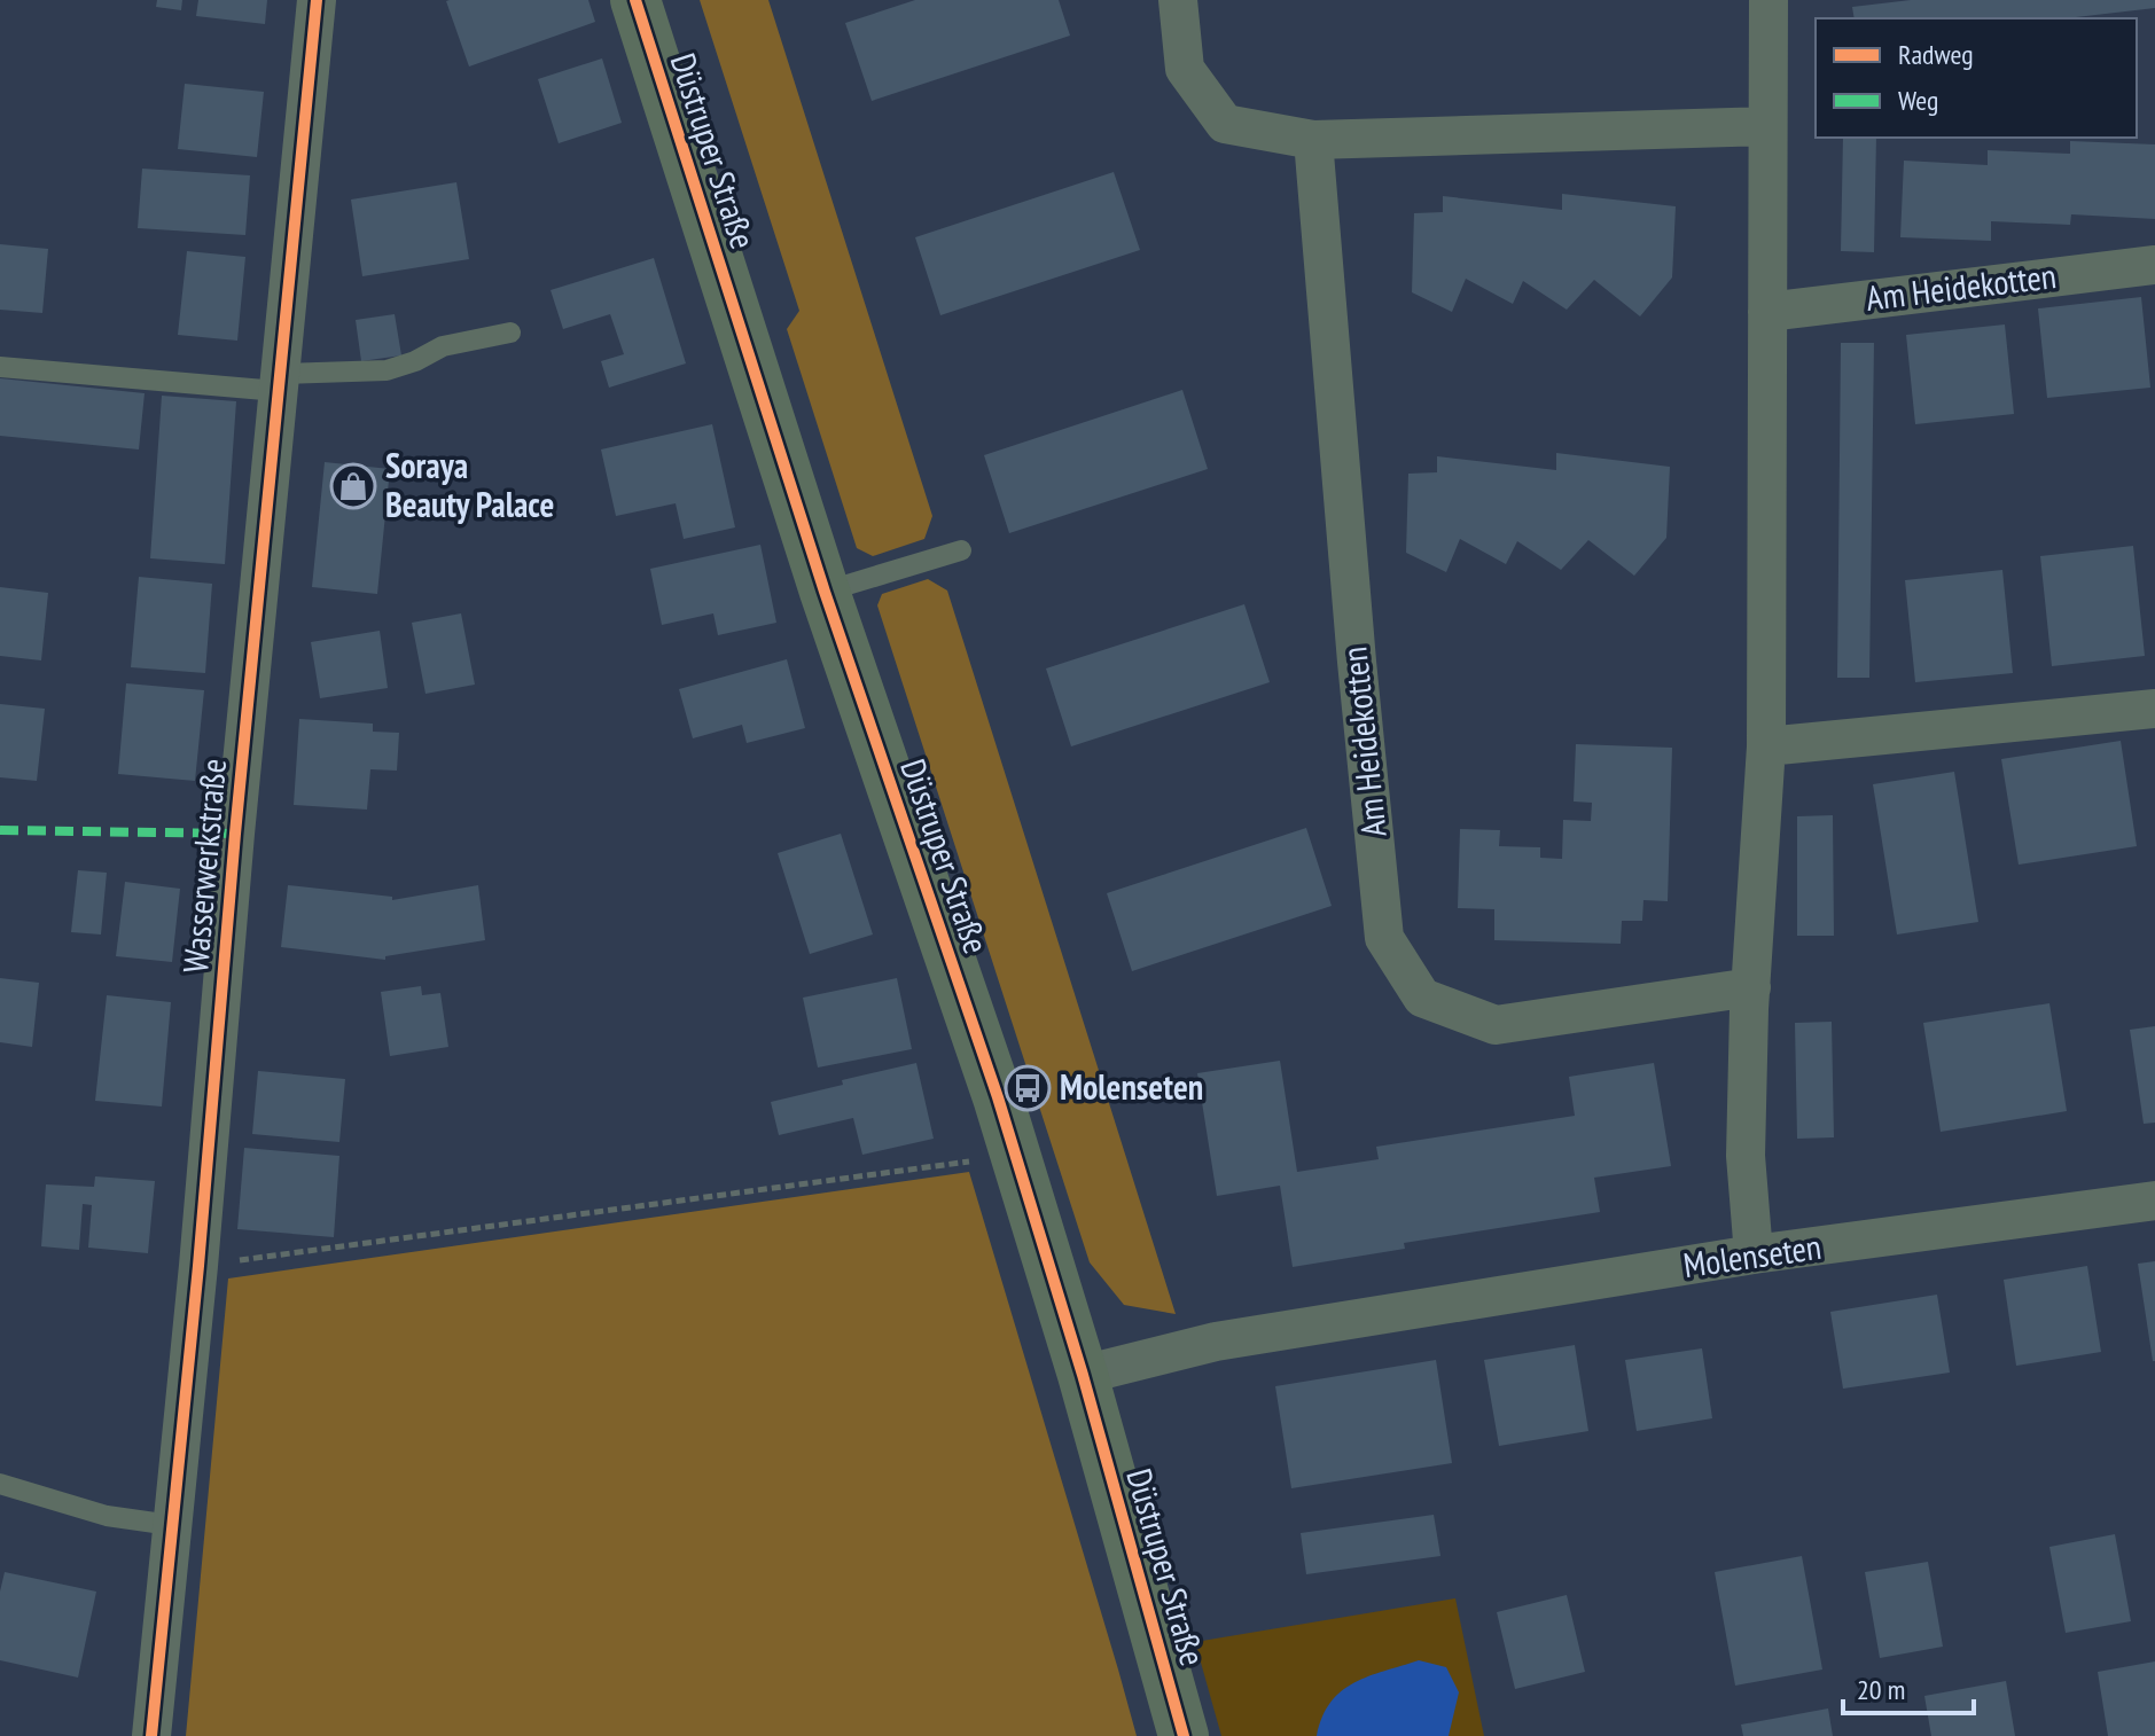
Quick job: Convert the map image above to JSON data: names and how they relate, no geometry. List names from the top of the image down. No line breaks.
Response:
{"streets":{"street":["Düstruper Straße","Am Heidekotten","Wasserwerkstraße","Molenseten"]},"crossings":[["Düstruper Straße","Molenseten"]],"places":{"shop":["Soraya Beauty Palace"],"bus stop":["Molenseten"]},"legend":["Radweg","Weg"],"scale_bar":"20 m"}
